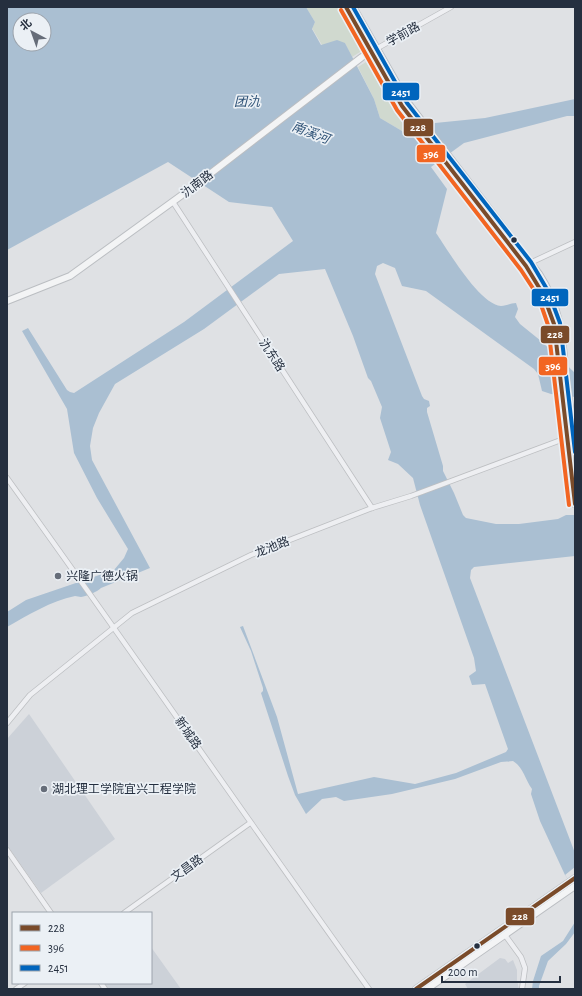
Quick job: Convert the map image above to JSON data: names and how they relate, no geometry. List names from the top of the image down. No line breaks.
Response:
{"streets":{"main road":["氿南路"],"street":["学前路","氿东路","龙池路","新城路","文昌路"]},"crossings":[["学前路","氿南路"],["氿南路","氿东路"],["氿东路","龙池路"],["龙池路","新城路"],["新城路","文昌路"]],"water":["团氿","南溪河"],"places":["兴隆广德火锅","湖北理工学院宜兴工程学院"],"lines":["transit line 228","transit line 2451","transit line 396"],"legend":["228","396","2451"],"scale_bar":"200 m","north":"top left"}
